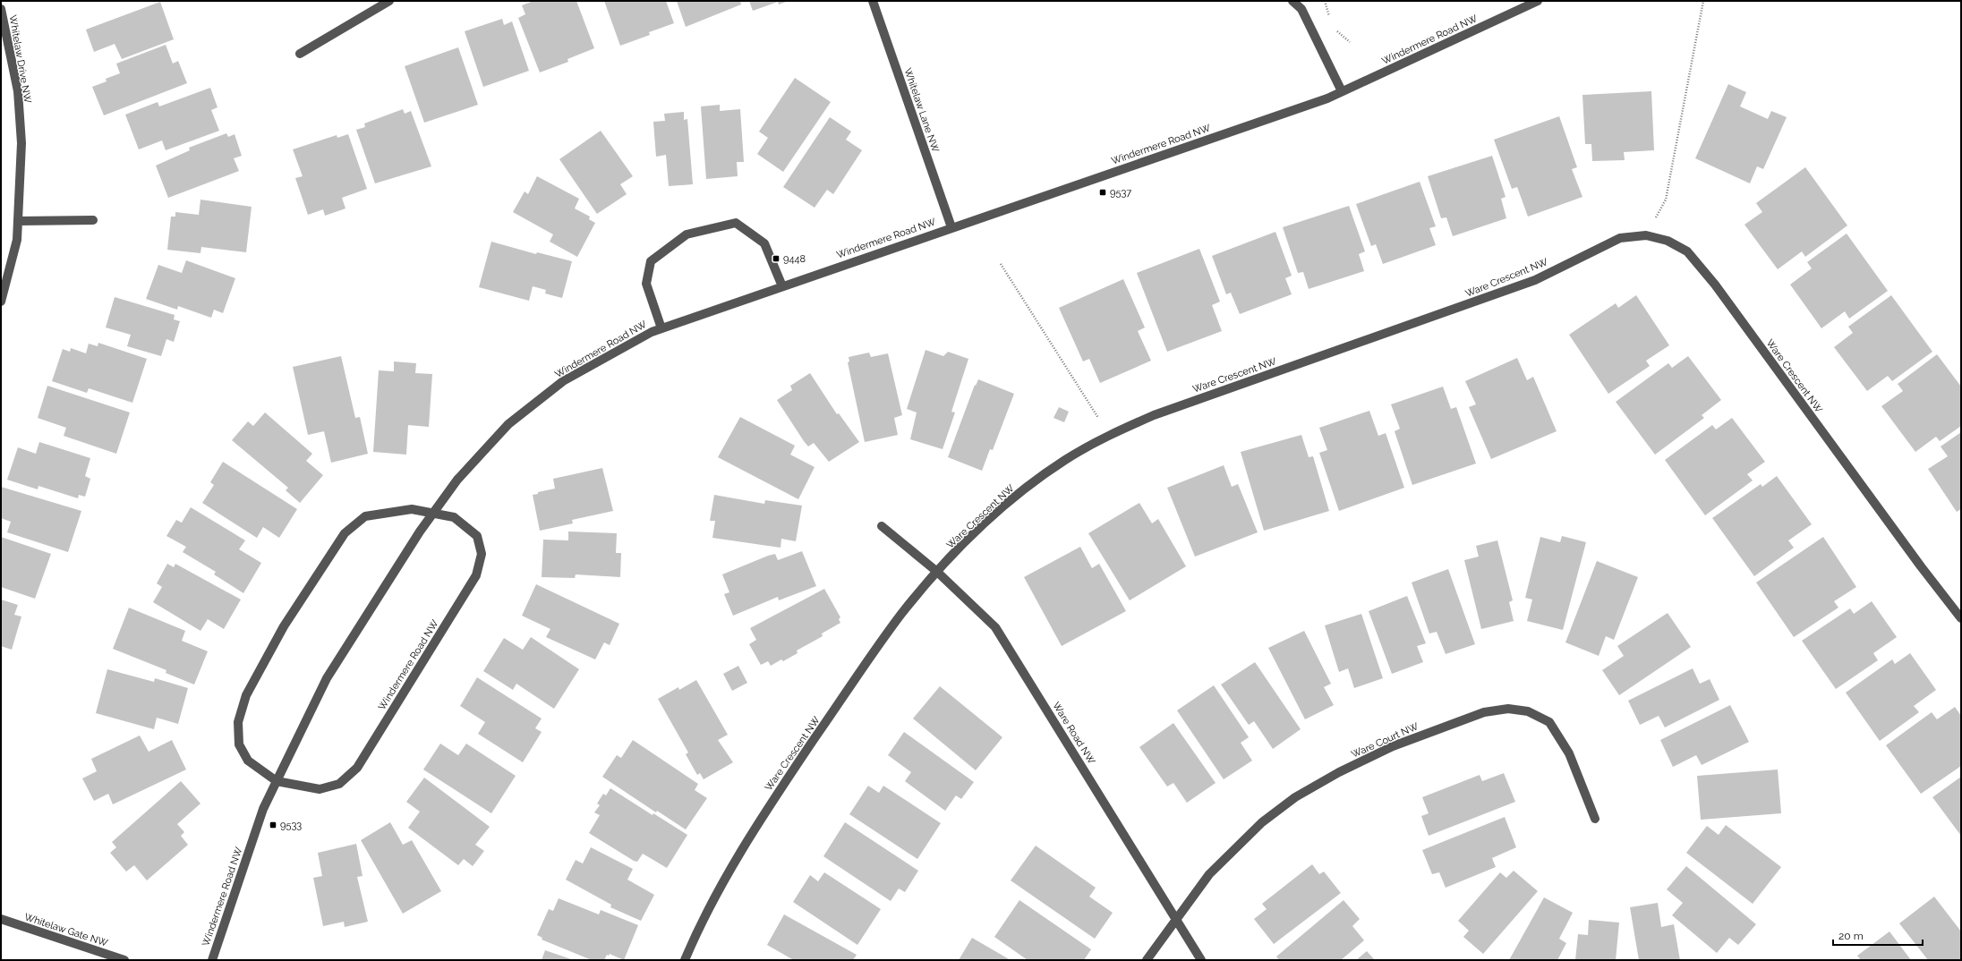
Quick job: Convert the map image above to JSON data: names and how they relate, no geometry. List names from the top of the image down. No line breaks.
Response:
{"streets":{"street":["Windermere Road NW","Whitelaw Drive NW","Whitelaw Lane NW","Ware Crescent NW","Ware Road NW","Ware Court NW","Whitelaw Gate NW"]},"crossings":[["Windermere Road NW","Whitelaw Lane NW"],["Ware Crescent NW","Ware Road NW"],["Ware Road NW","Ware Court NW"]],"places":{"transit":["9537","9448","9533"]},"scale_bar":"20 m"}
